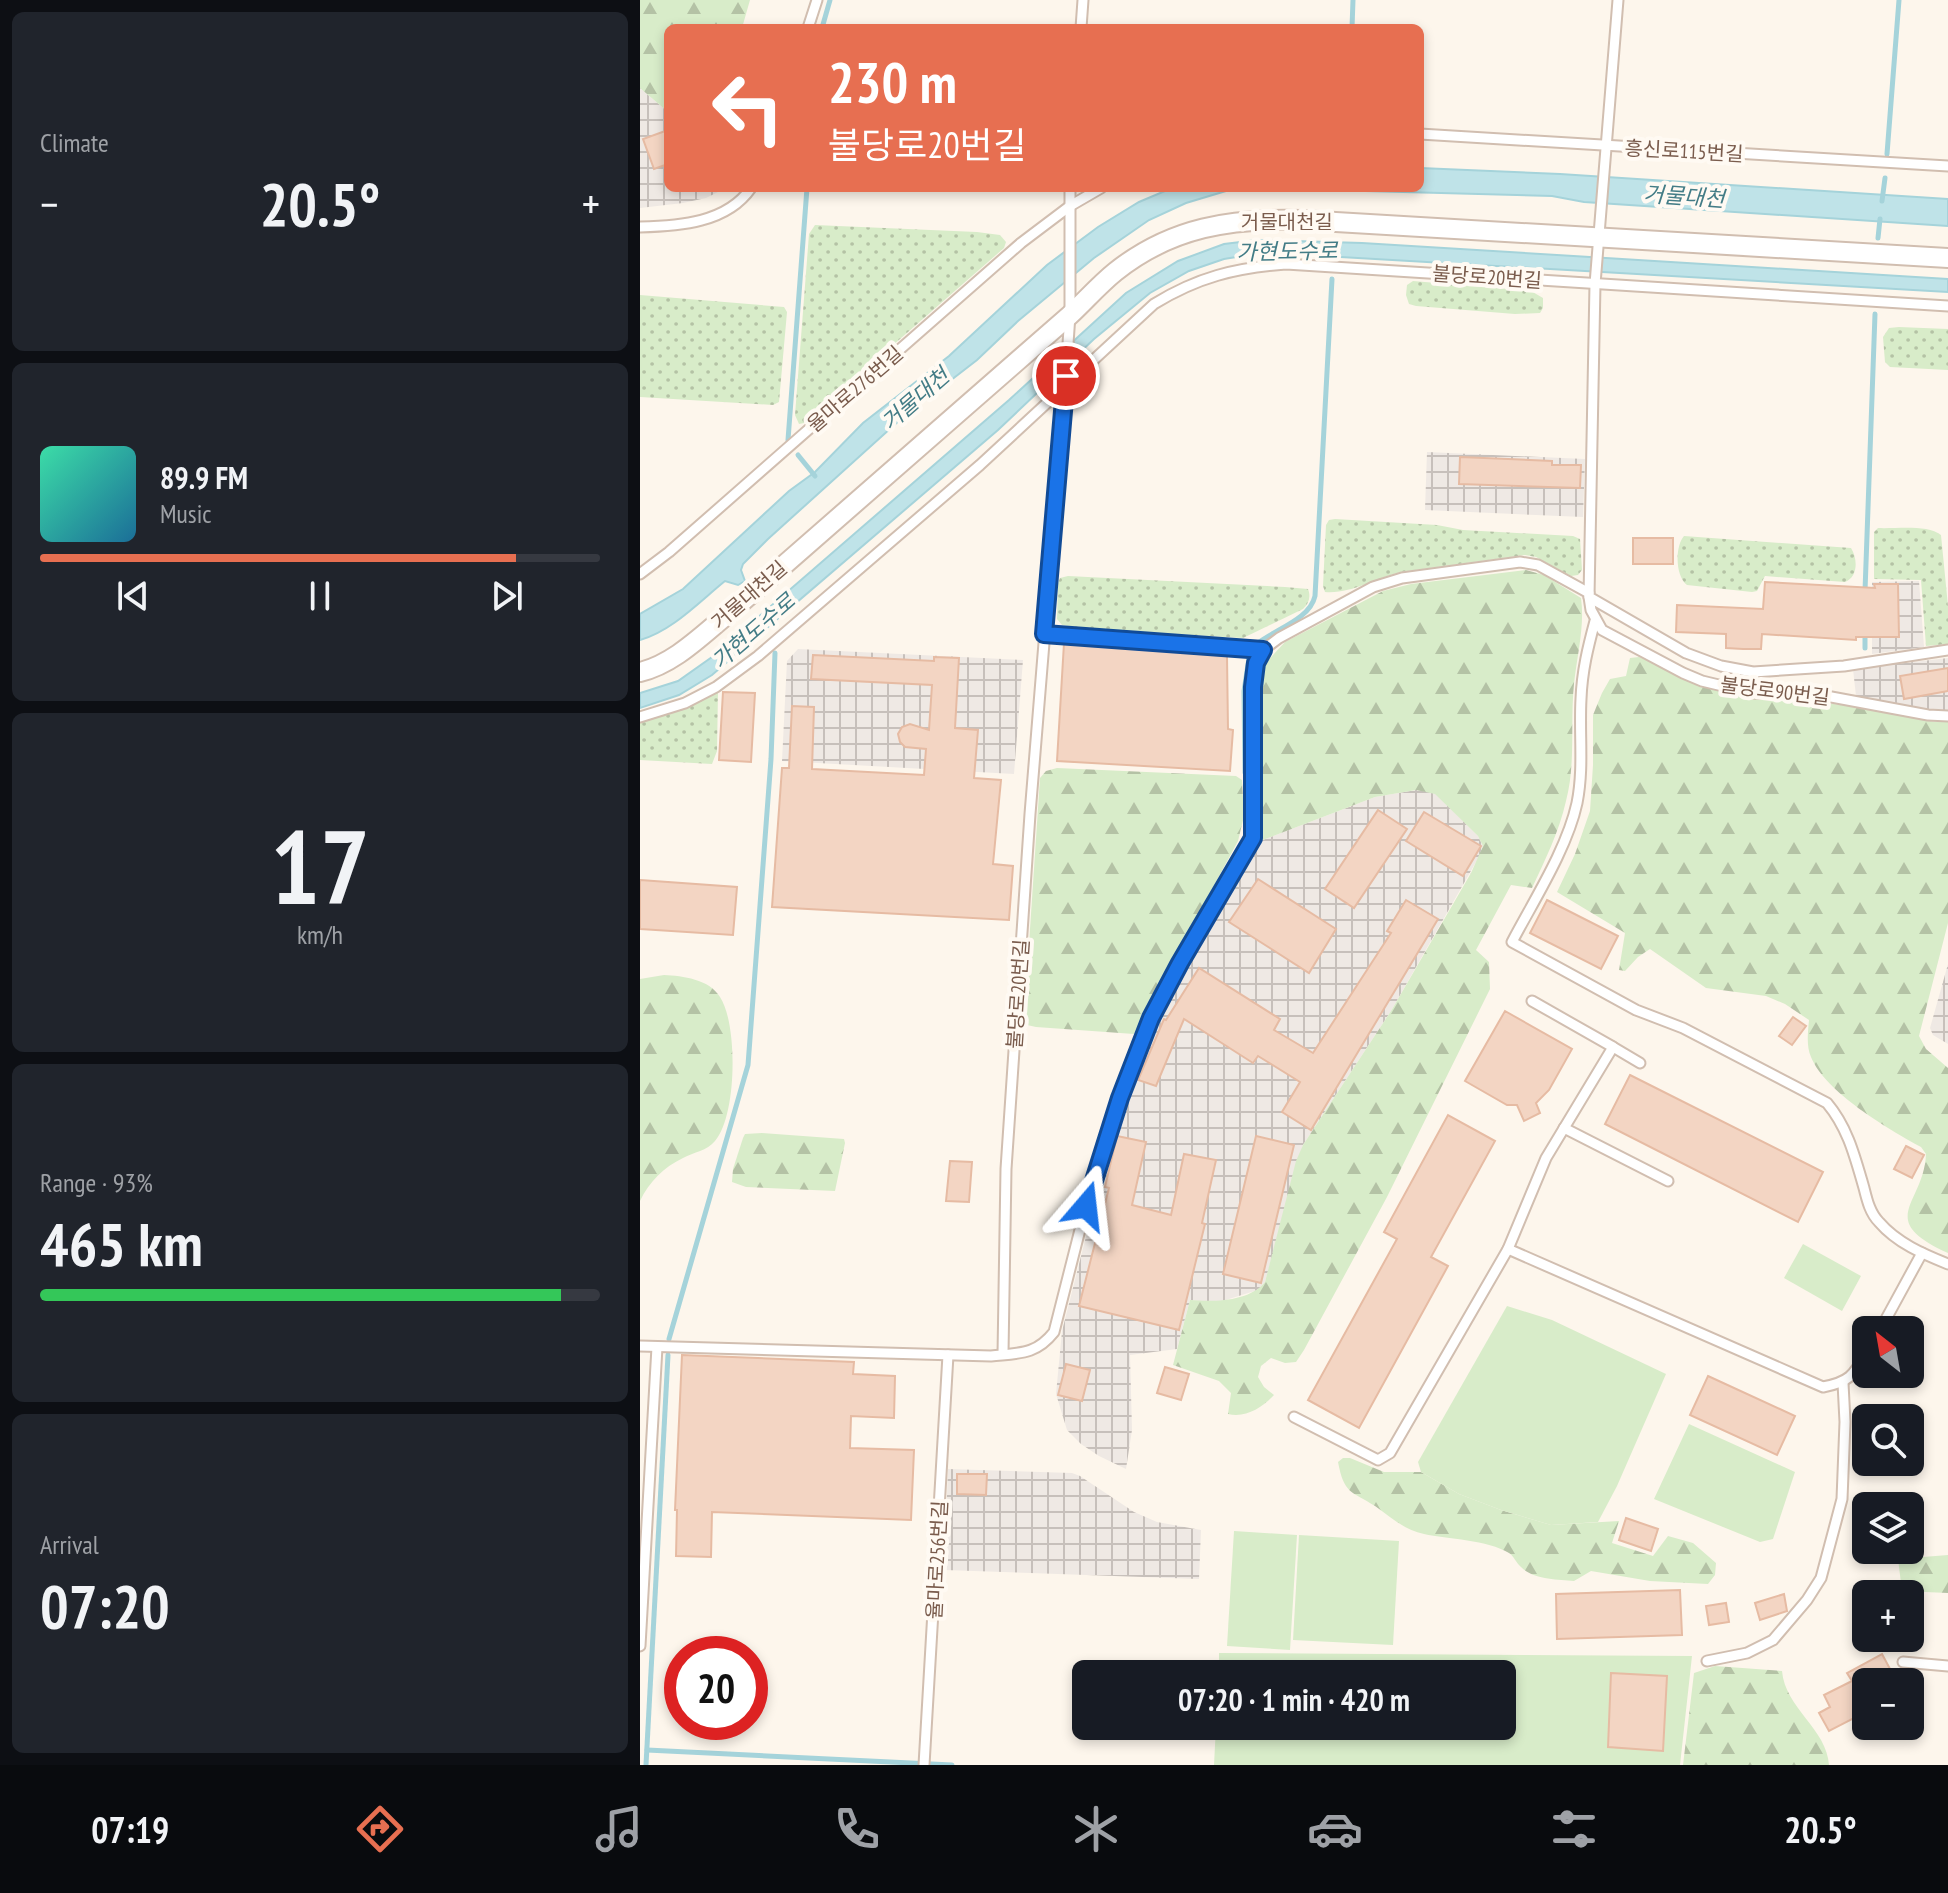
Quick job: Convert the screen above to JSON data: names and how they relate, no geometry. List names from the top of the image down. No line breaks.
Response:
{"streets":{"street":["거물대천길"],"lane":["흥신로115번길","불당로20번길","율마로276번길","불당로90번길","율마로256번길"]},"water":["거물대천","가현도수로"],"north":"top left","page":{"tile":["Climate",["17","km/h"],["Range · 93%","465 km"],["Arrival","07:20"]],"turn":["230 m","불당로20번길"],"heat":["−","20.5°","+"],"song":["89.9 FM","Music"],"map_buttons":["+","−"],"limit":"20","trip":"07:20 · 1 min · 420 m","tabs":["07:19","20.5°"]}}
